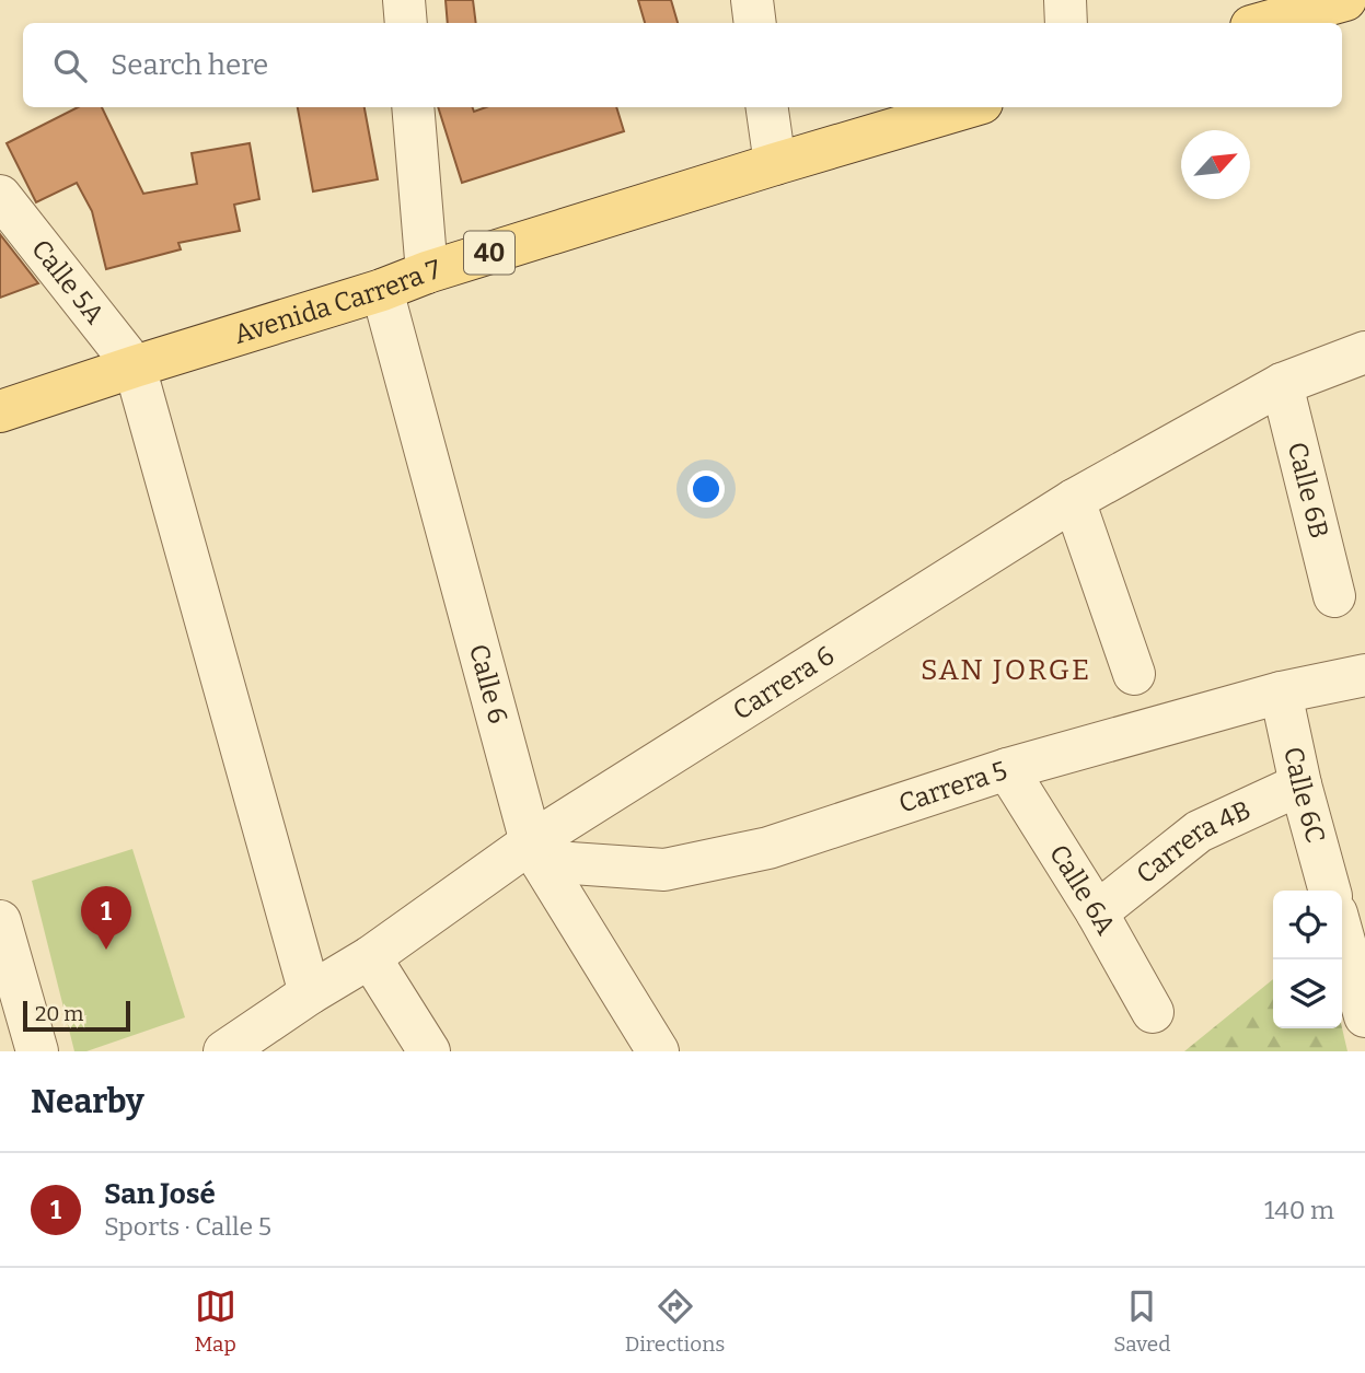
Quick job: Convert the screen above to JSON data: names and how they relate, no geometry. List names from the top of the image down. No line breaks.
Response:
{"streets":{"main road":["40","Avenida Carrera 7"],"street":["Calle 5A","Calle 6B","Carrera 6","Calle 6","Carrera 5","Calle 6C","Carrera 4B","Calle 6A"]},"crossings":[["Calle 5A","Avenida Carrera 7"],["Avenida Carrera 7","Calle 6"],["Calle 6B","Carrera 6"],["Carrera 6","Calle 6"],["Carrera 6","Carrera 5"],["Calle 6","Carrera 5"],["Carrera 5","Calle 6C"],["Carrera 5","Calle 6A"],["Calle 6C","Carrera 4B"],["Carrera 4B","Calle 6A"]],"districts":["SAN JORGE"],"scale_bar":"20 m","north":"top right","page":{"search":"Search here","pins":"1","scale":"20 m","heading":"Nearby","list":[{"mark":"1","name":"San José","note":"Sports · Calle 5","value":"140 m"}],"nav":["Map","Directions","Saved"]}}
